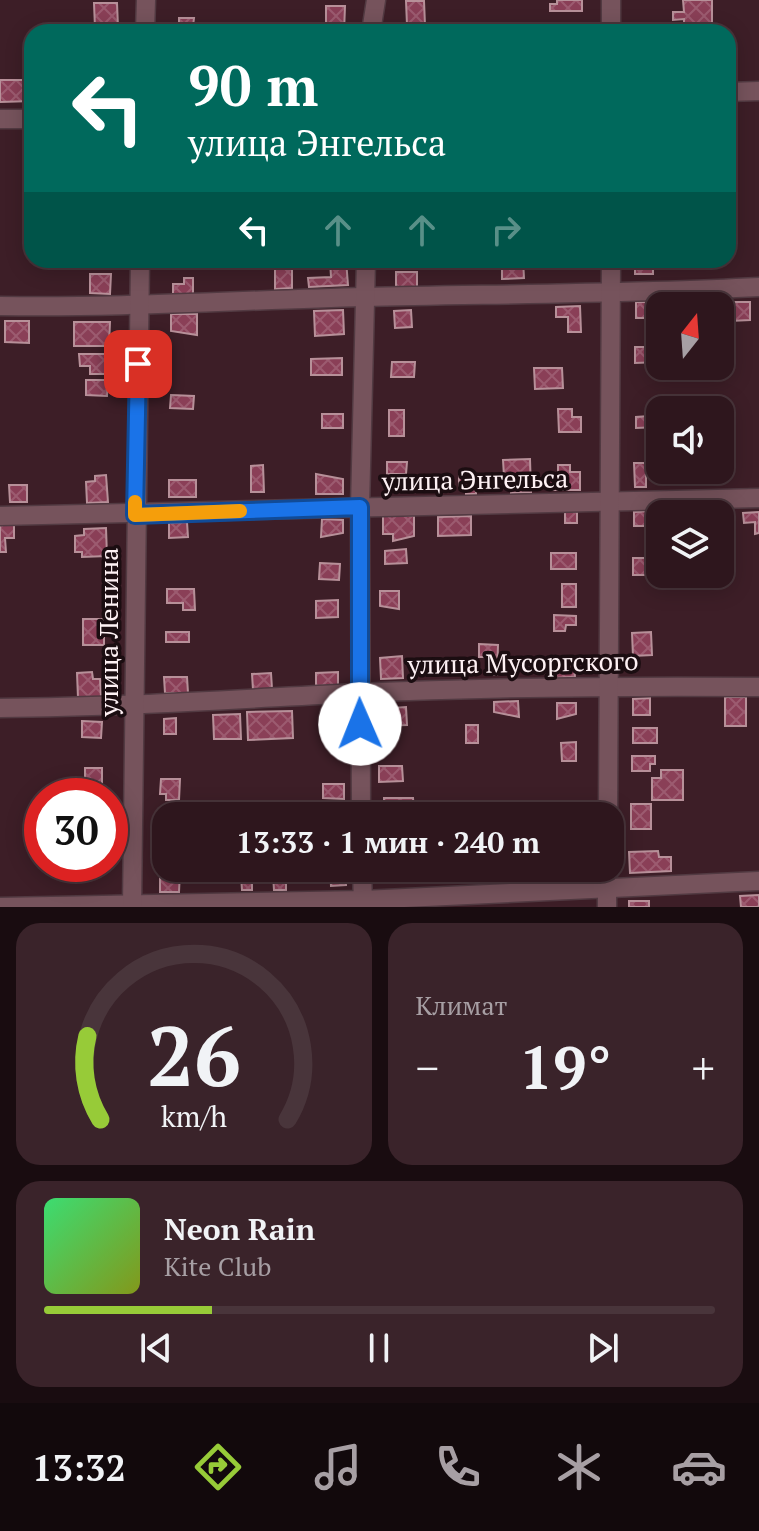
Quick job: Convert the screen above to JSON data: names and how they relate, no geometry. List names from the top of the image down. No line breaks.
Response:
{"streets":{"street":["улица Энгельса","улица Ленина","улица Мусоргского"]},"crossings":[["улица Энгельса","улица Ленина"],["улица Ленина","улица Мусоргского"]],"north":"top","page":{"turn":["90 m","улица Энгельса"],"limit":"30","trip":"13:33 · 1 мин · 240 m","tile":"Климат","heat":["−","19°","+"],"song":["Neon Rain","Kite Club"],"tabs":"13:32","gauge":["26","km/h"]}}
